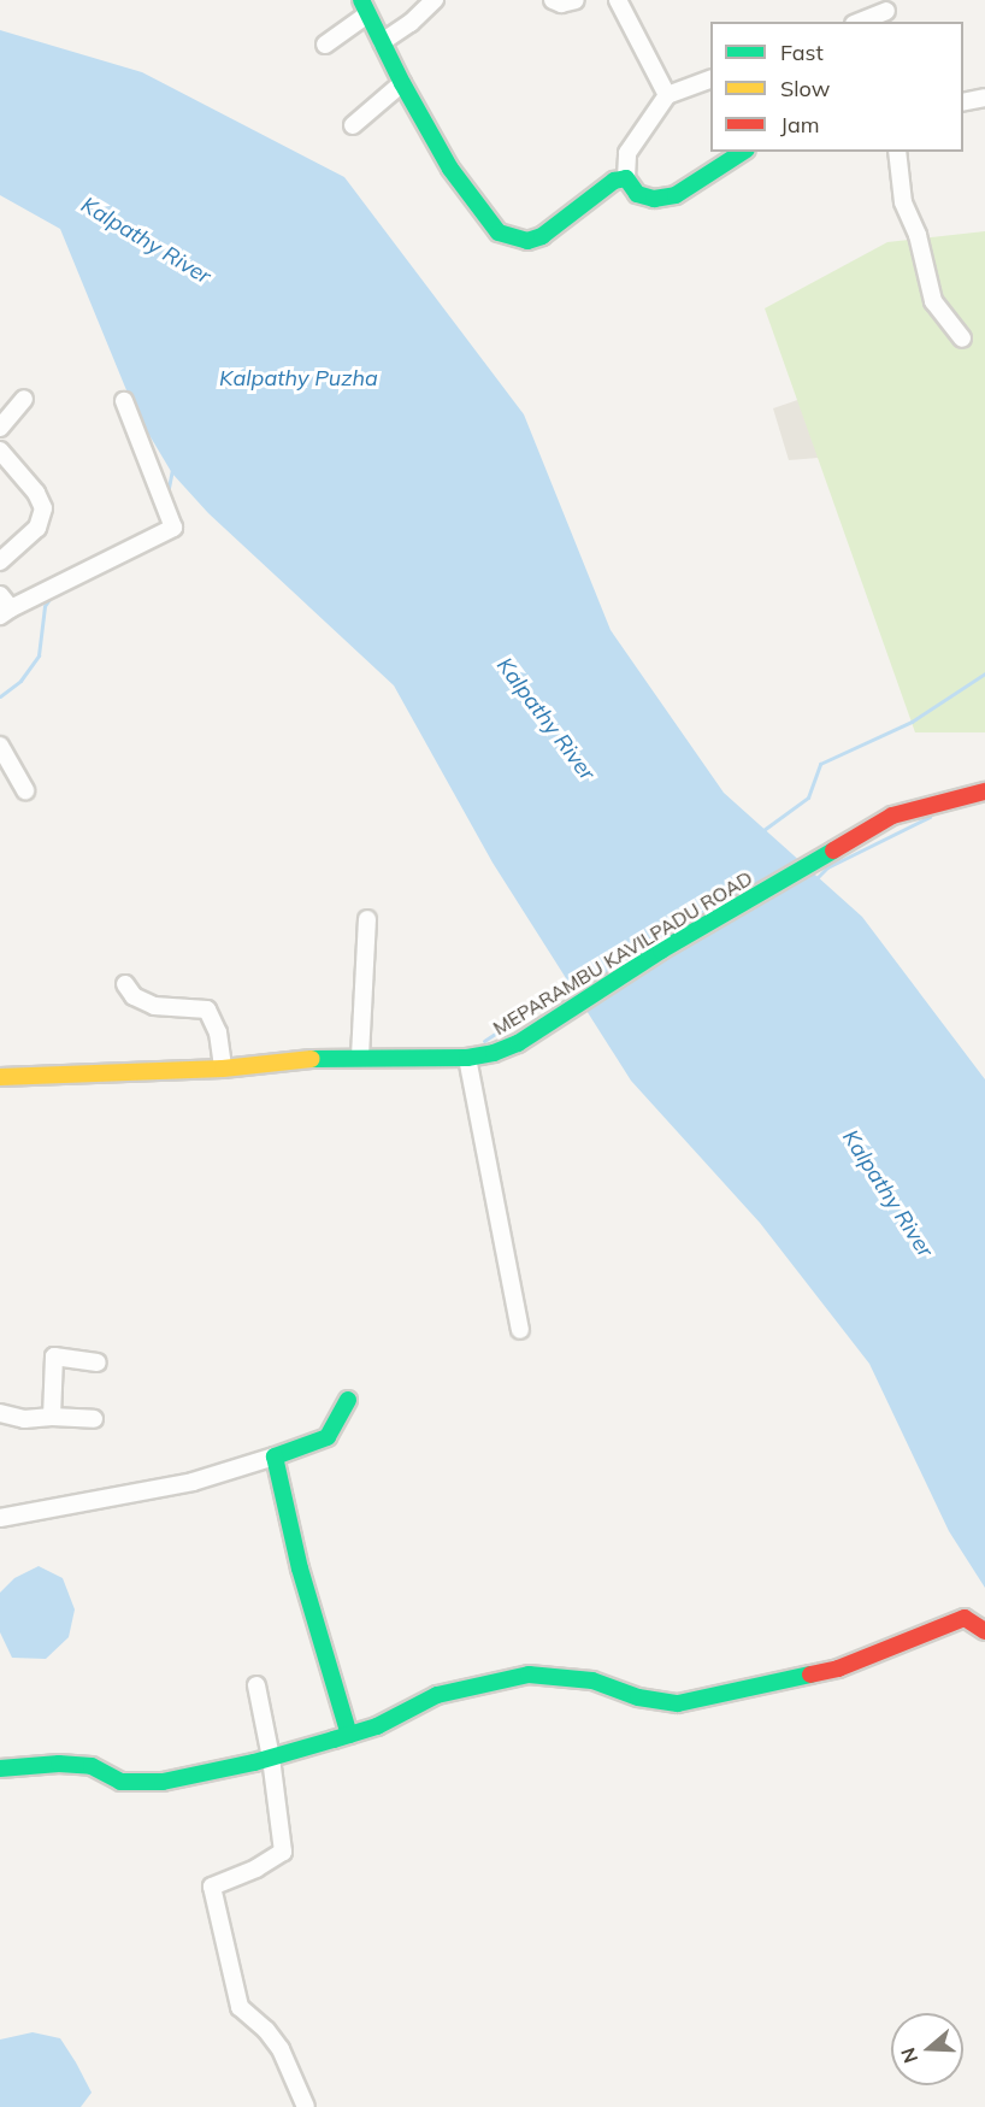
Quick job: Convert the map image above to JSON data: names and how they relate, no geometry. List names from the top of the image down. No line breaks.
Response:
{"streets":{"street":["MEPARAMBU KAVILPADU ROAD"]},"water":["Kalpathy River","Kalpathy Puzha"],"legend":["Fast","Slow","Jam"],"north":"left"}
